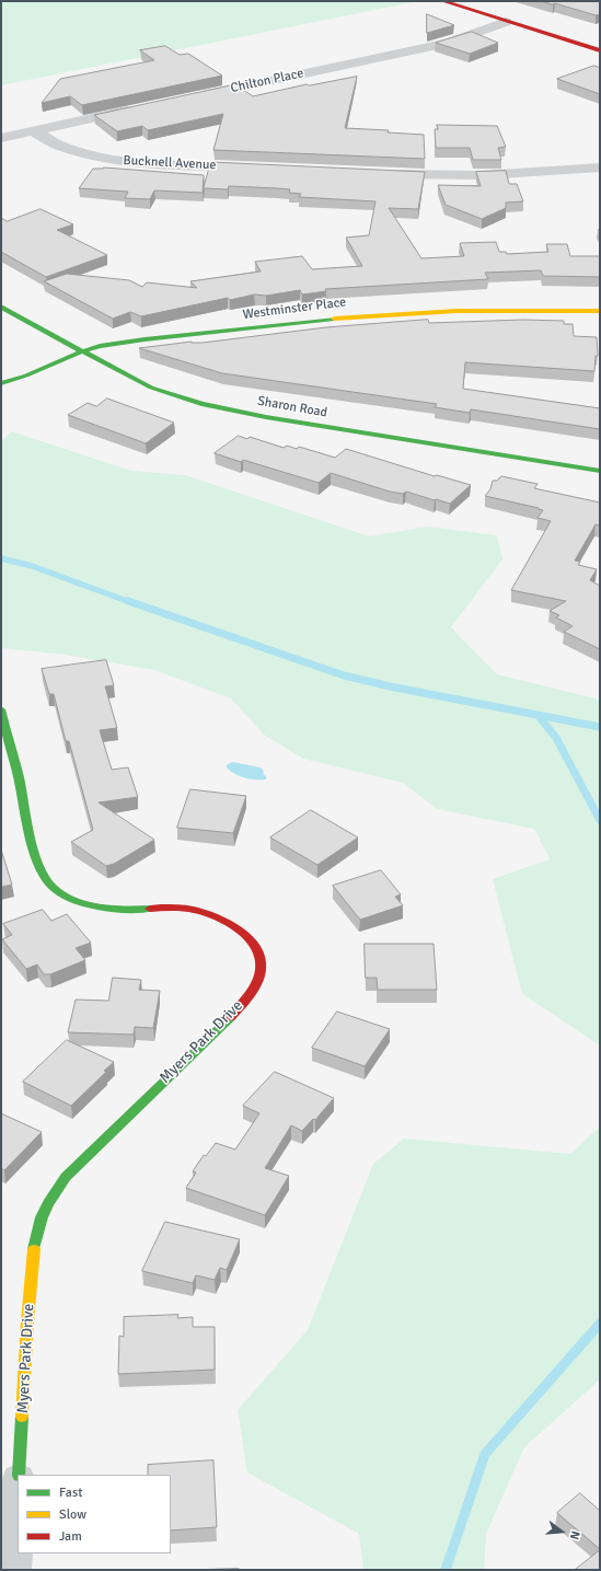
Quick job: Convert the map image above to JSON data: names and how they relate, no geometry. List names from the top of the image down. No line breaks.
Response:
{"streets":{"street":["Chilton Place","Bucknell Avenue","Westminster Place","Sharon Road","Myers Park Drive"]},"crossings":[["Westminster Place","Sharon Road"]],"legend":["Fast","Slow","Jam"],"north":"right"}
